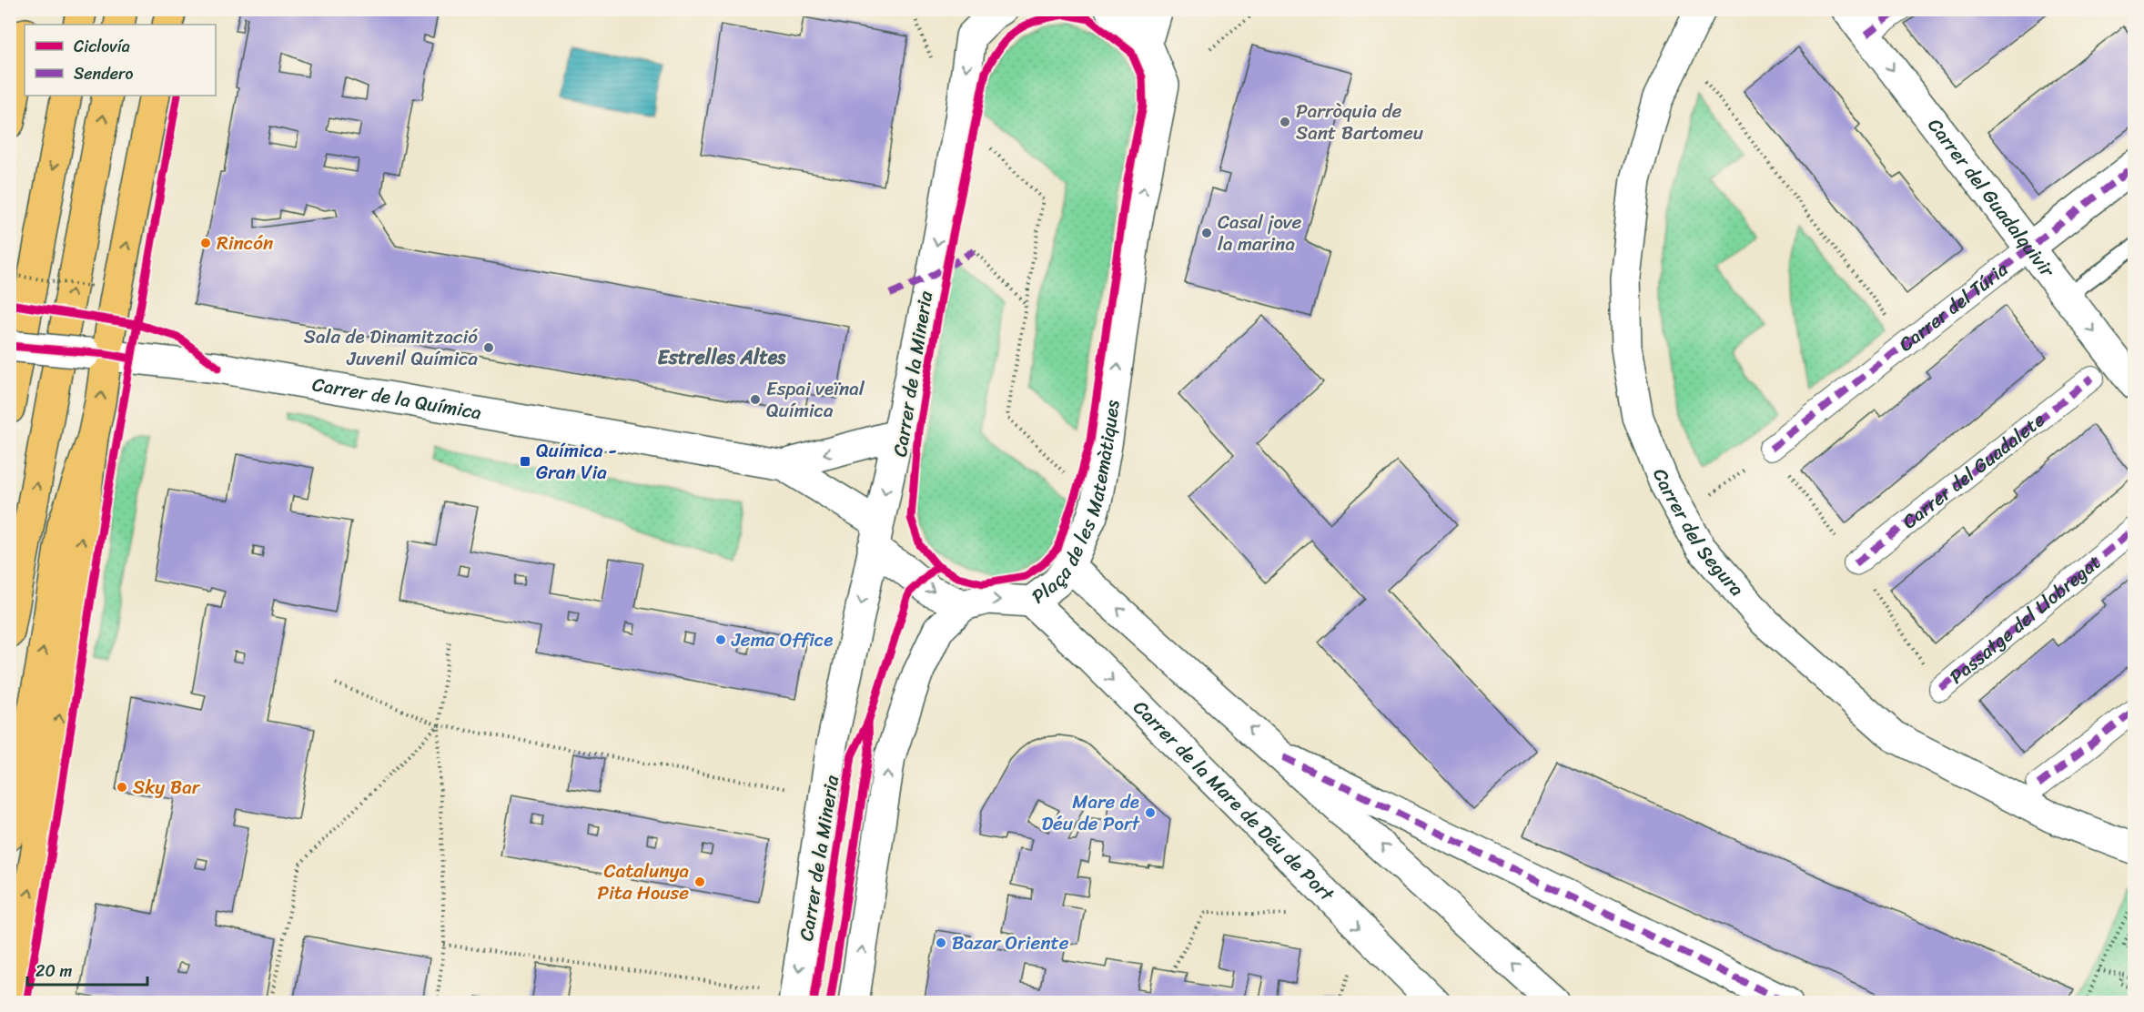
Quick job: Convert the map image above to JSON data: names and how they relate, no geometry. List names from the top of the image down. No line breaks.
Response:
{"streets":{"street":["Carrer del Guadalquivir","Carrer del Túria","Carrer de la Mineria","Carrer de la Química","Carrer del Guadalete","Plaça de les Matemàtiques","Carrer del Segura","Passatge del Llobregat","Carrer de la Mare de Déu de Port"]},"crossings":[["Carrer del Guadalquivir","Carrer del Túria"],["Carrer de la Mineria","Carrer de la Química"],["Plaça de les Matemàtiques","Carrer de la Mare de Déu de Port"]],"one_way":["Carrer del Guadalquivir"],"districts":["Estrelles Altes"],"places":{"other":["Parròquia de Sant Bartomeu","Casal jove la marina","Rincón","Sala de Dinamització Juvenil Química","Espai veïnal Química","Jema Office","Sky Bar","Mare de Déu de Port","Catalunya Pita House","Bazar Oriente"],"transit":["Química - Gran Via"]},"legend":["Ciclovía","Sendero"],"scale_bar":"20 m"}
